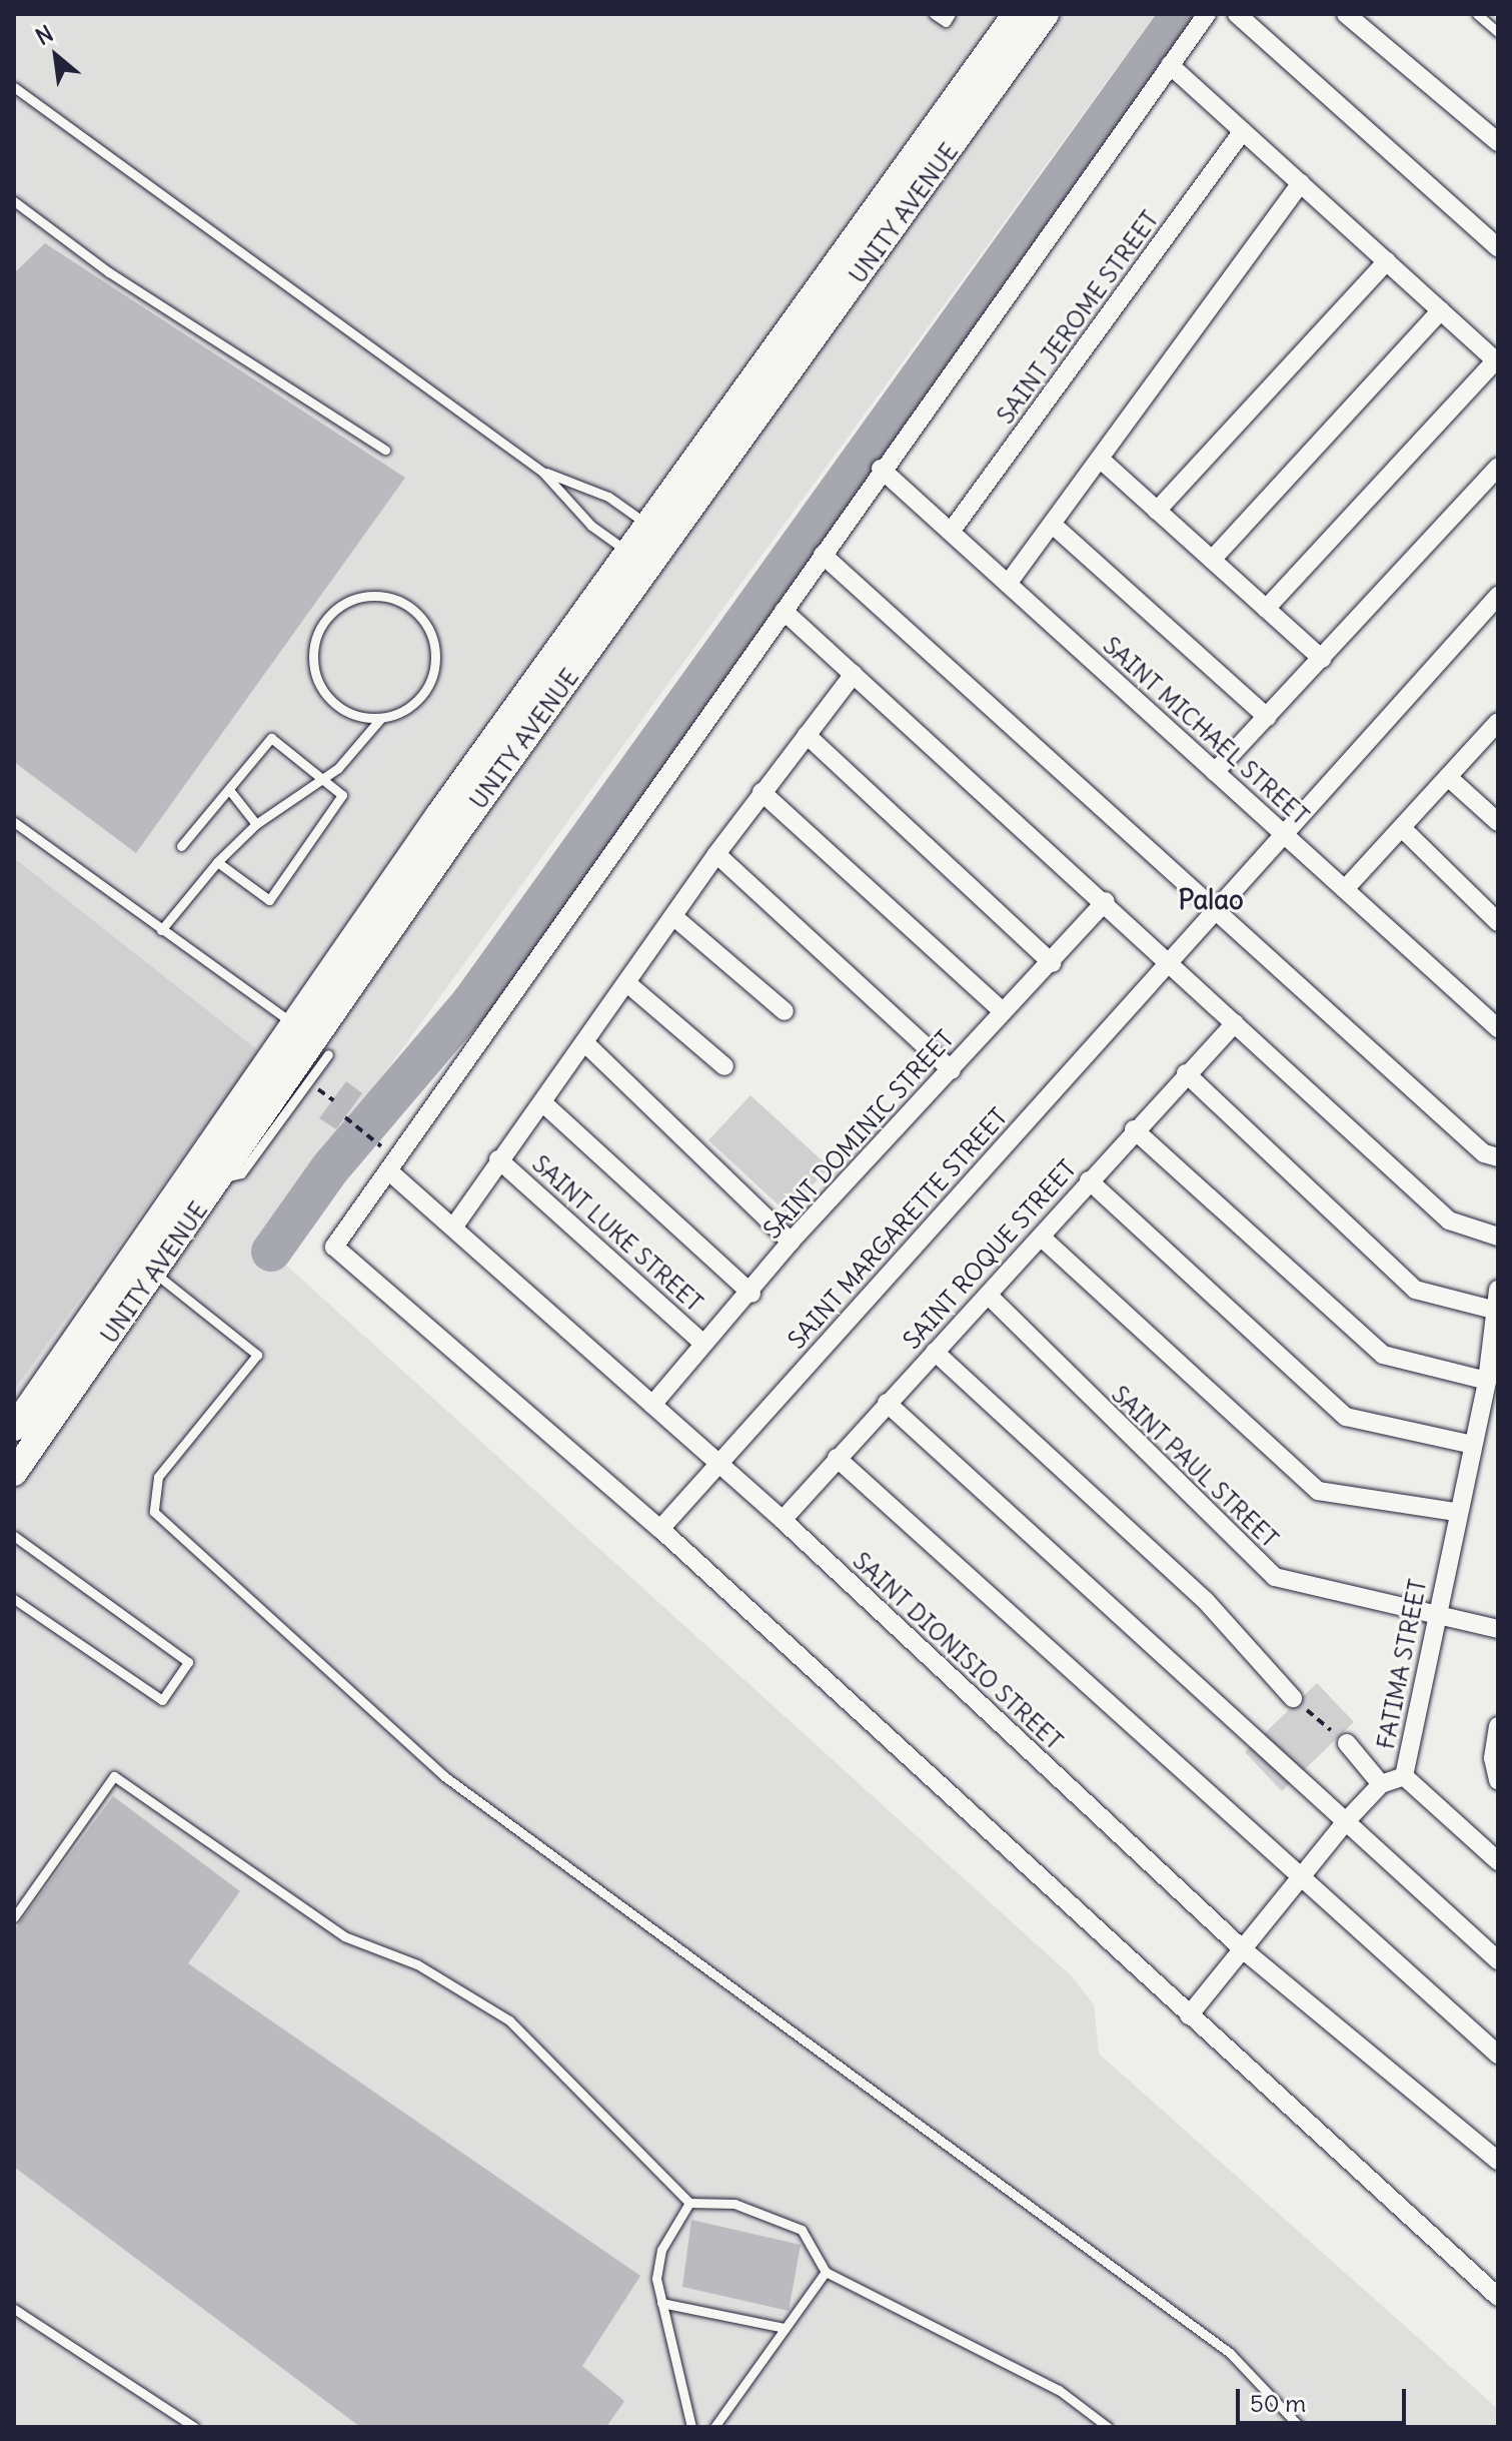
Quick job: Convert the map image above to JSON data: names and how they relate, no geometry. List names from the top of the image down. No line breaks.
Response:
{"streets":{"street":["UNITY AVENUE","SAINT JEROME STREET","SAINT MICHAEL STREET","SAINT DOMINIC STREET","SAINT MARGARETTE STREET","SAINT LUKE STREET","SAINT ROQUE STREET","SAINT PAUL STREET","SAINT DIONISIO STREET","FATIMA STREET"]},"crossings":[["SAINT JEROME STREET","SAINT MICHAEL STREET"],["SAINT MICHAEL STREET","SAINT MARGARETTE STREET"],["SAINT DOMINIC STREET","SAINT LUKE STREET"],["SAINT DOMINIC STREET","SAINT DIONISIO STREET"],["SAINT MARGARETTE STREET","SAINT DIONISIO STREET"],["SAINT ROQUE STREET","SAINT PAUL STREET"],["SAINT ROQUE STREET","SAINT DIONISIO STREET"],["SAINT PAUL STREET","FATIMA STREET"],["SAINT DIONISIO STREET","FATIMA STREET"]],"districts":["Palao"],"scale_bar":"50 m","north":"top left"}
